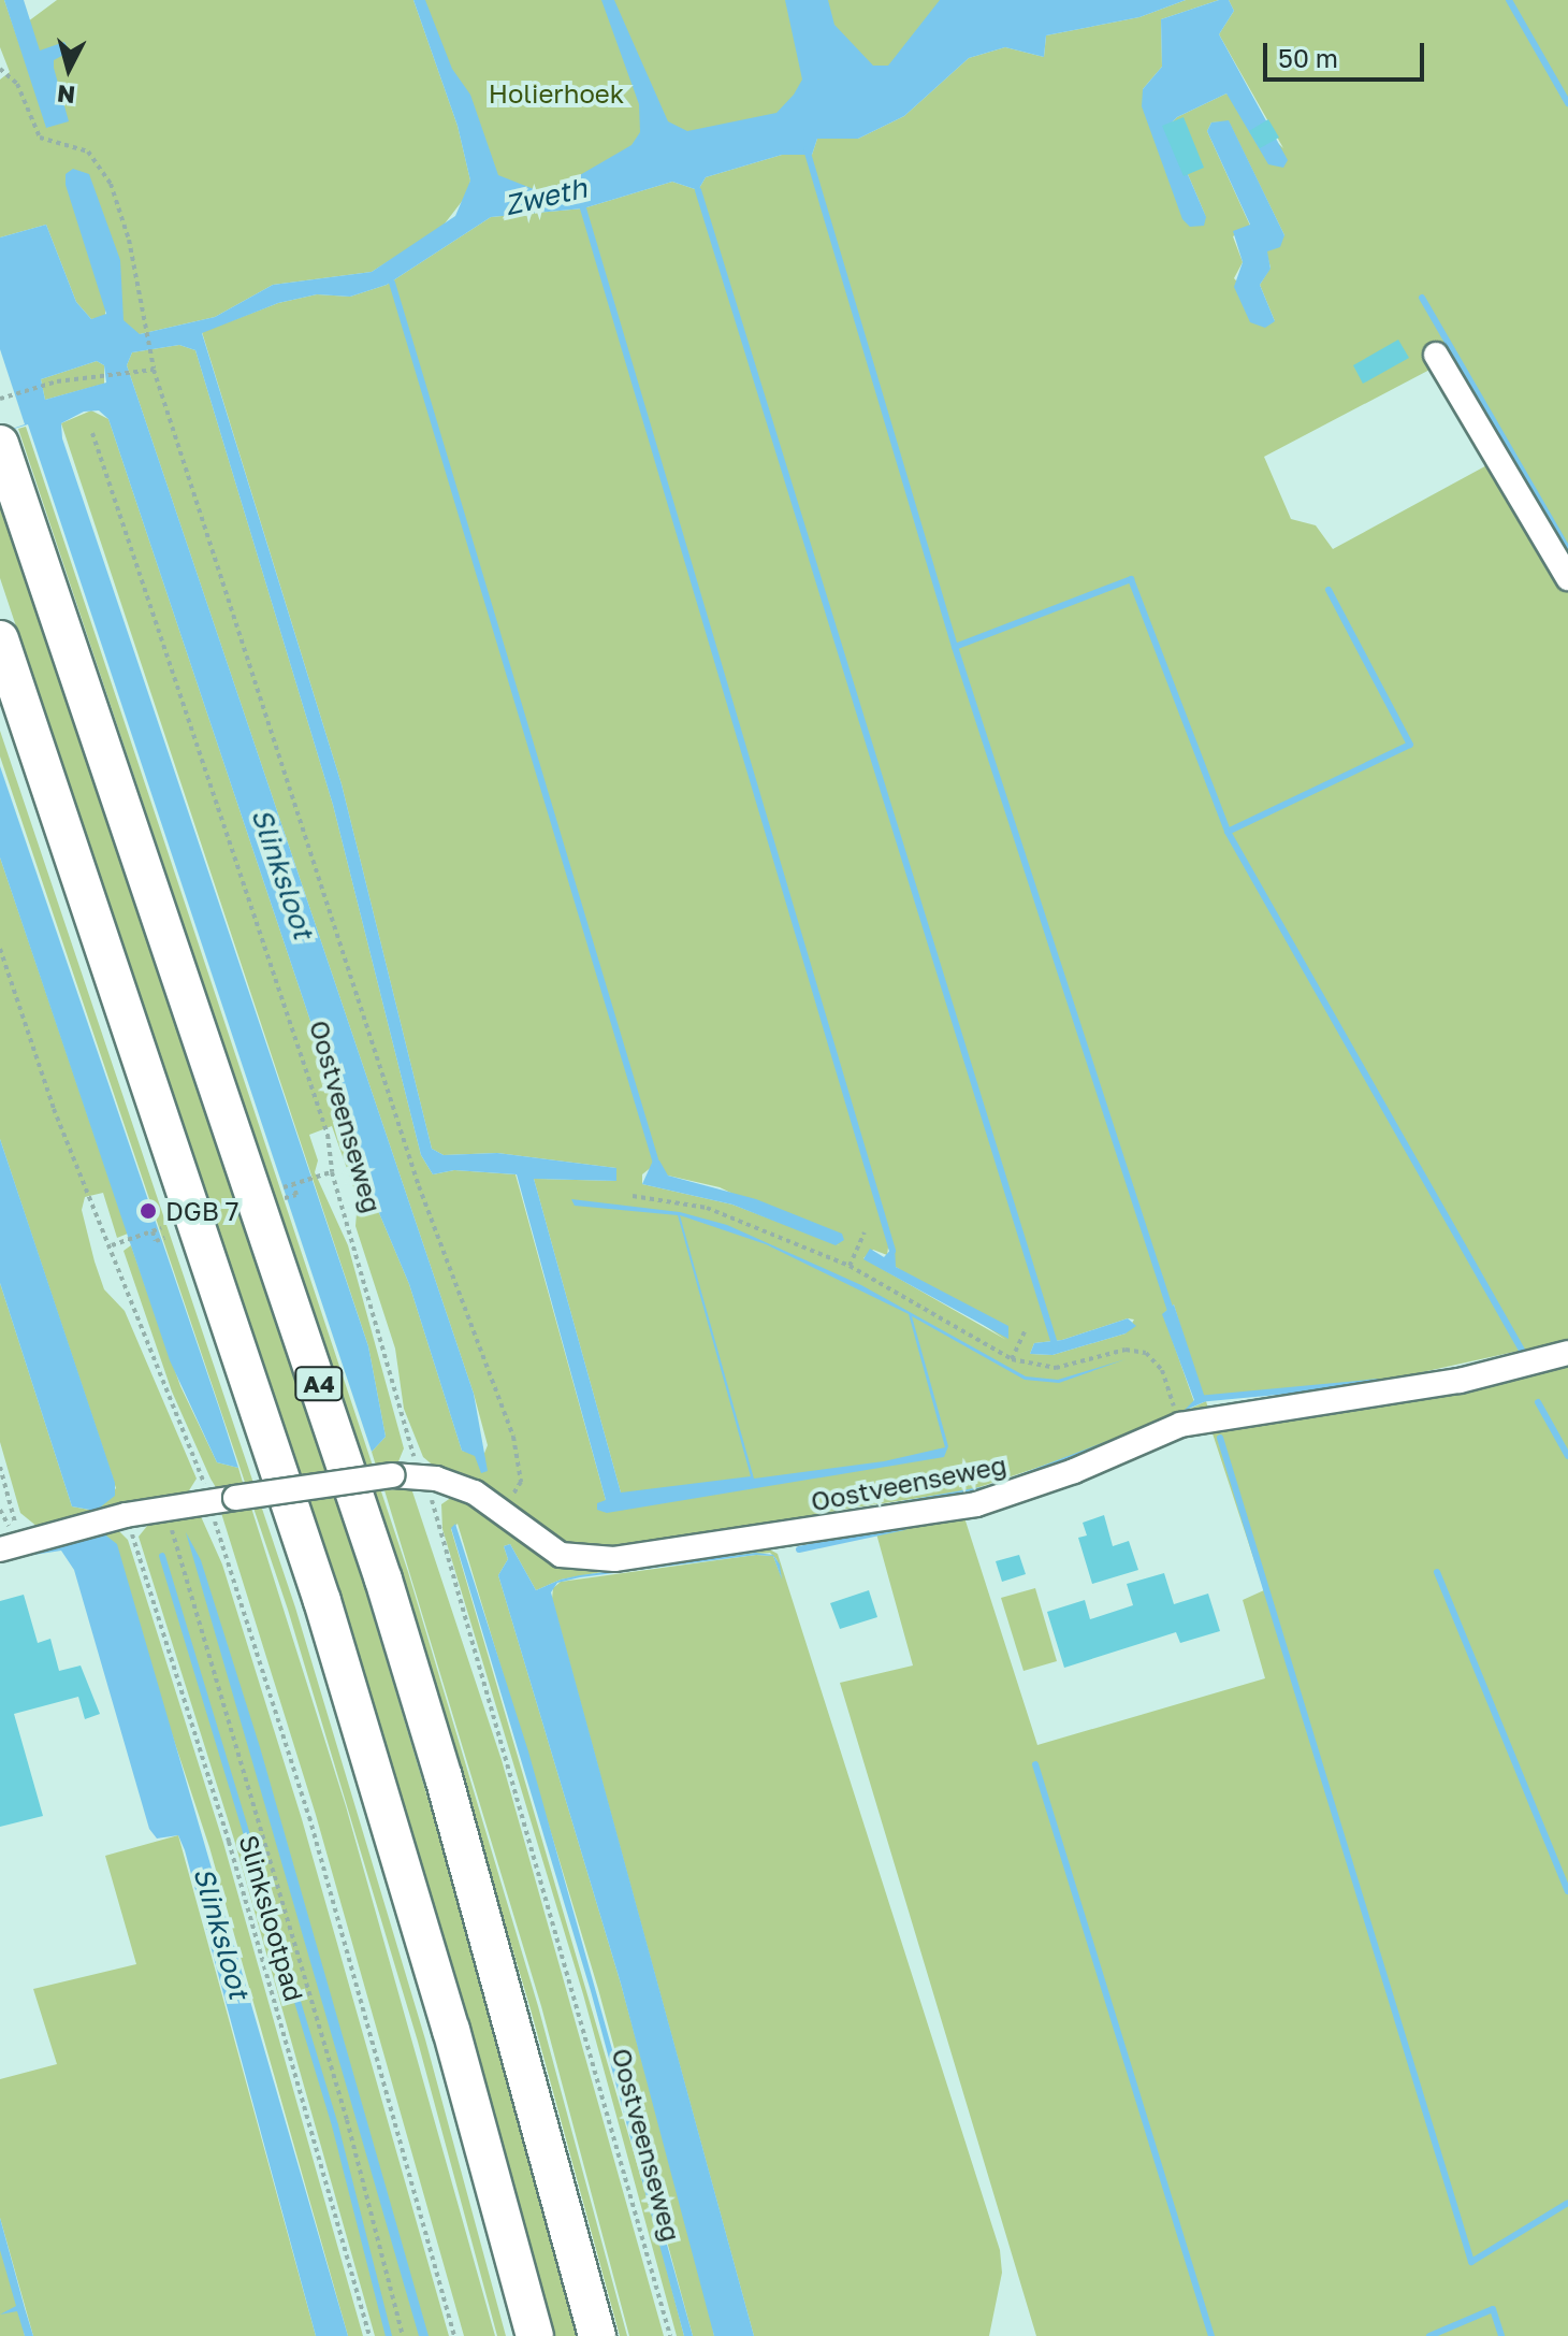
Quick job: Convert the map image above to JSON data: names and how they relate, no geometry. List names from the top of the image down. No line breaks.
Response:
{"streets":{"highway":["A4"],"street":["Oostveenseweg"],"path":["Slinkslootpad"]},"crossings":[["Oostveenseweg","Slinkslootpad"]],"water":["Zweth","Slinksloot"],"parks":["Holierhoek"],"places":["DGB 7"],"scale_bar":"50 m","north":"bottom"}
